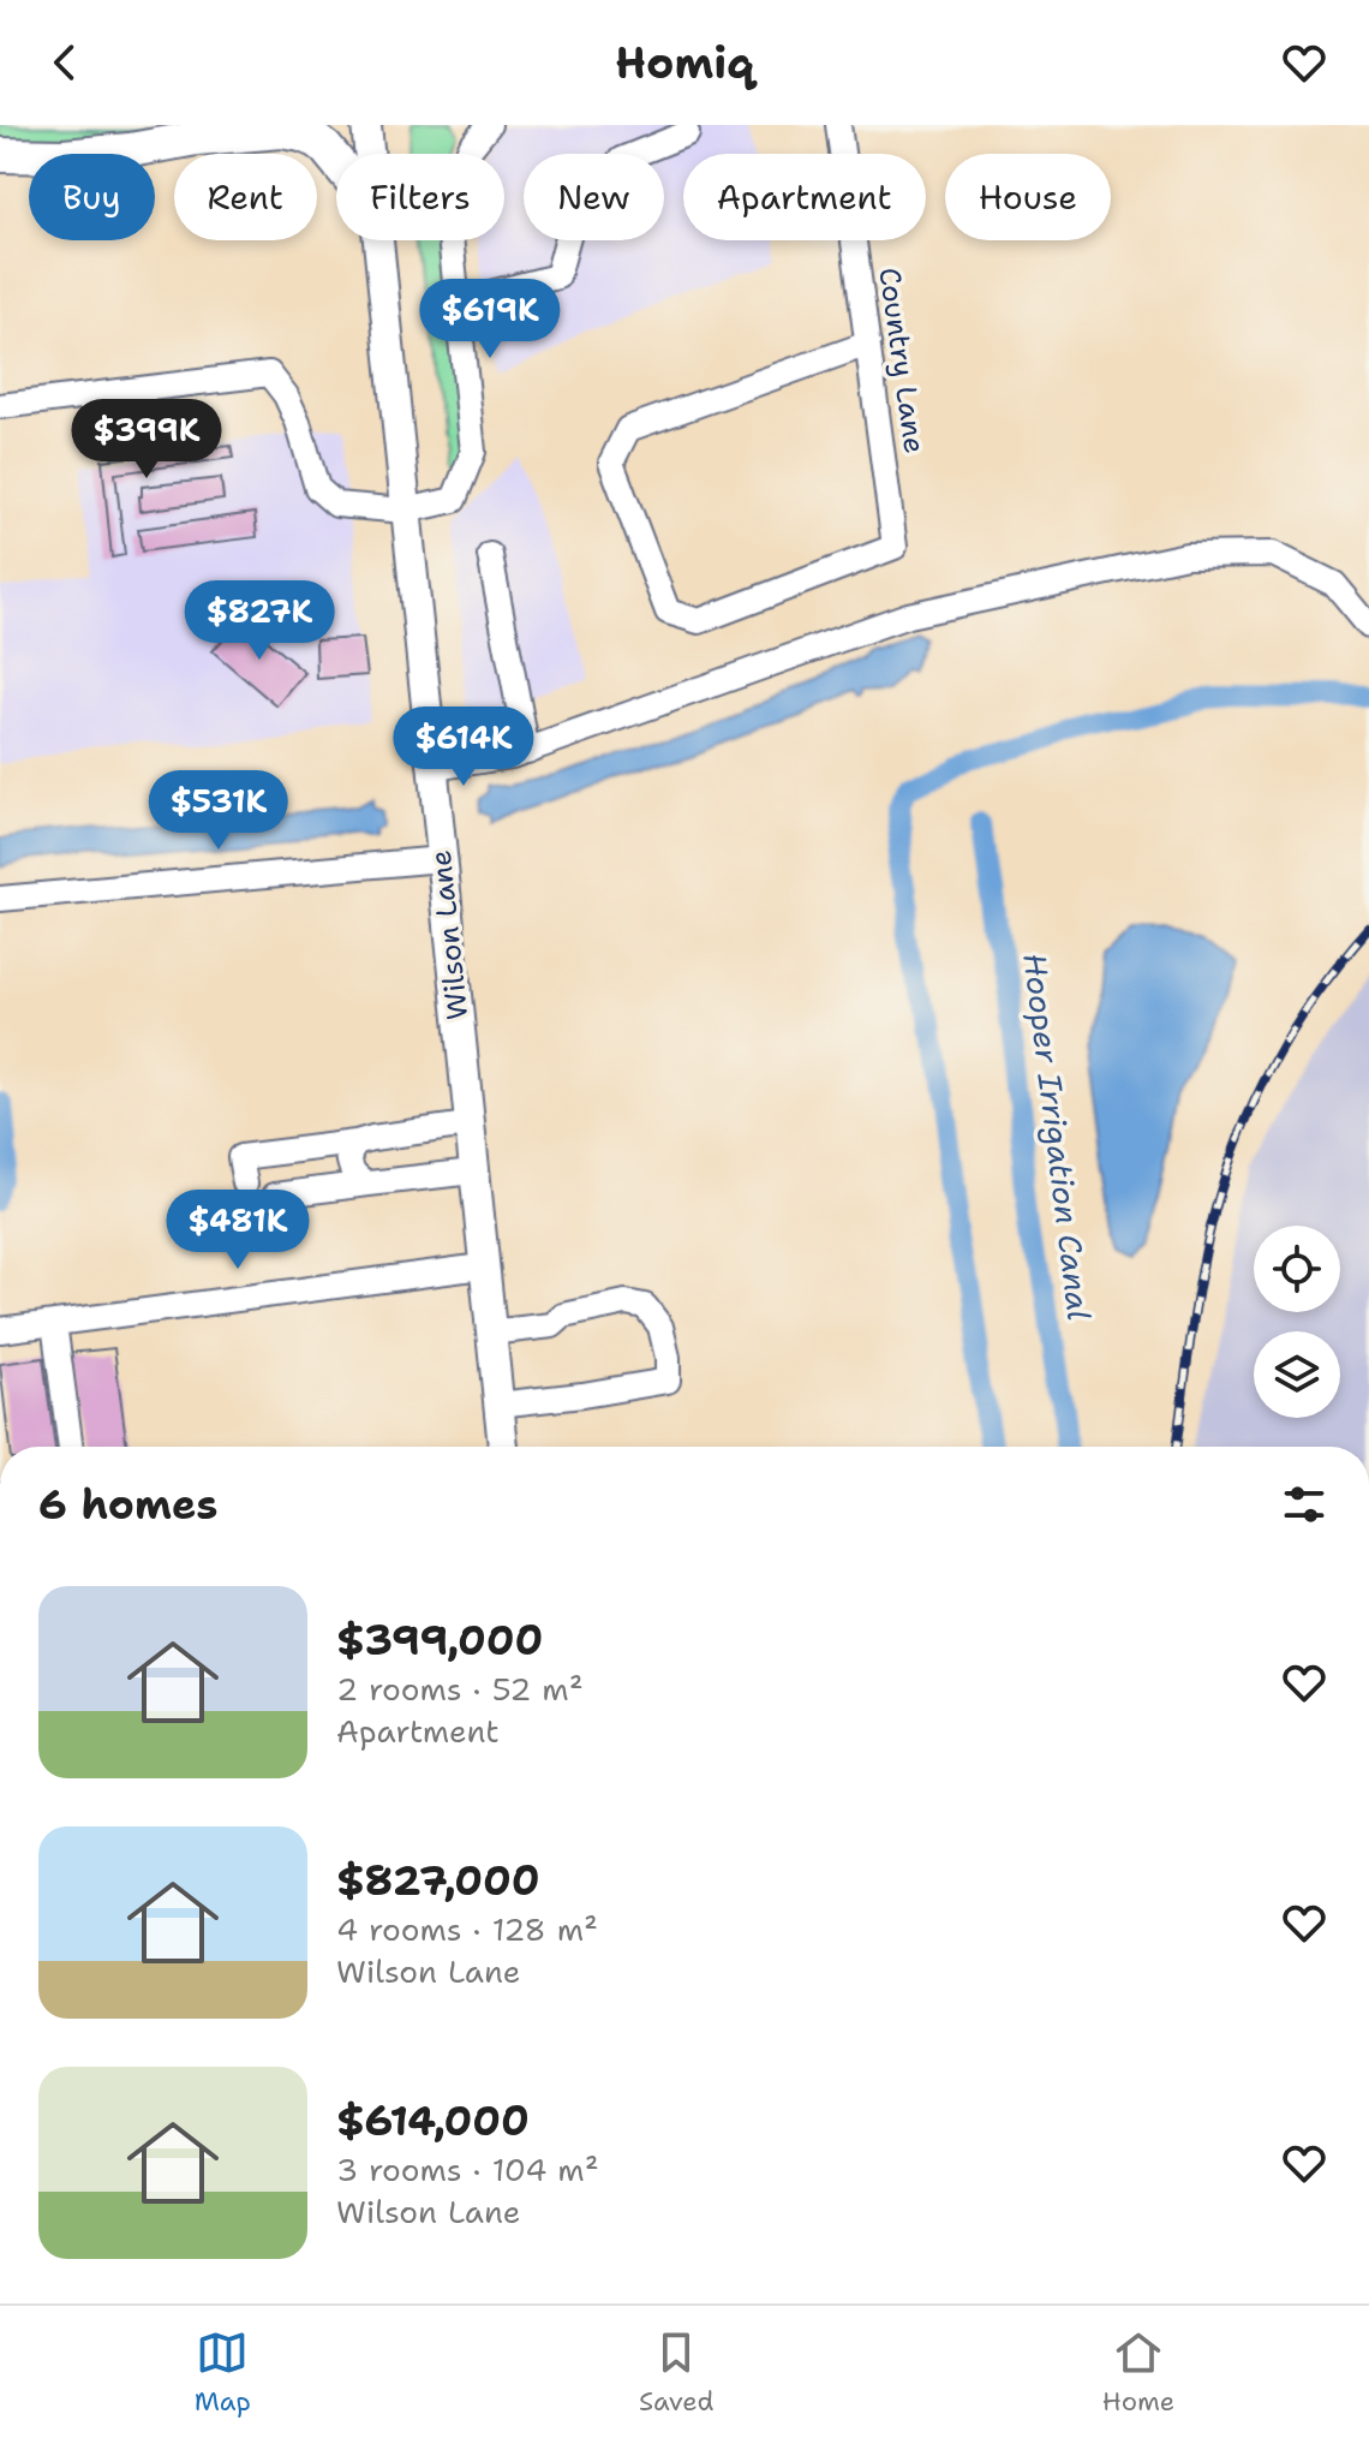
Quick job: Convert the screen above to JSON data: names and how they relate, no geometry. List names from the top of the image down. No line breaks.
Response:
{"streets":{"main road":["Wilson Lane"],"street":["Country Lane"]},"water":["Hooper Irrigation Canal"],"page":{"header":"Homiq","chip":["Buy","Rent","Filters","New","Apartment","House"],"price":["$619K","$399K","$827K","$614K","$531K","$481K"],"heading":"6 homes","list":[{"name":"$399,000","note":"2 rooms · 52 m² · Apartment"},{"name":"$827,000","note":"4 rooms · 128 m² · Wilson Lane"},{"name":"$614,000","note":"3 rooms · 104 m² · Wilson Lane"}],"tabs":["Map","Saved","Home"]}}
